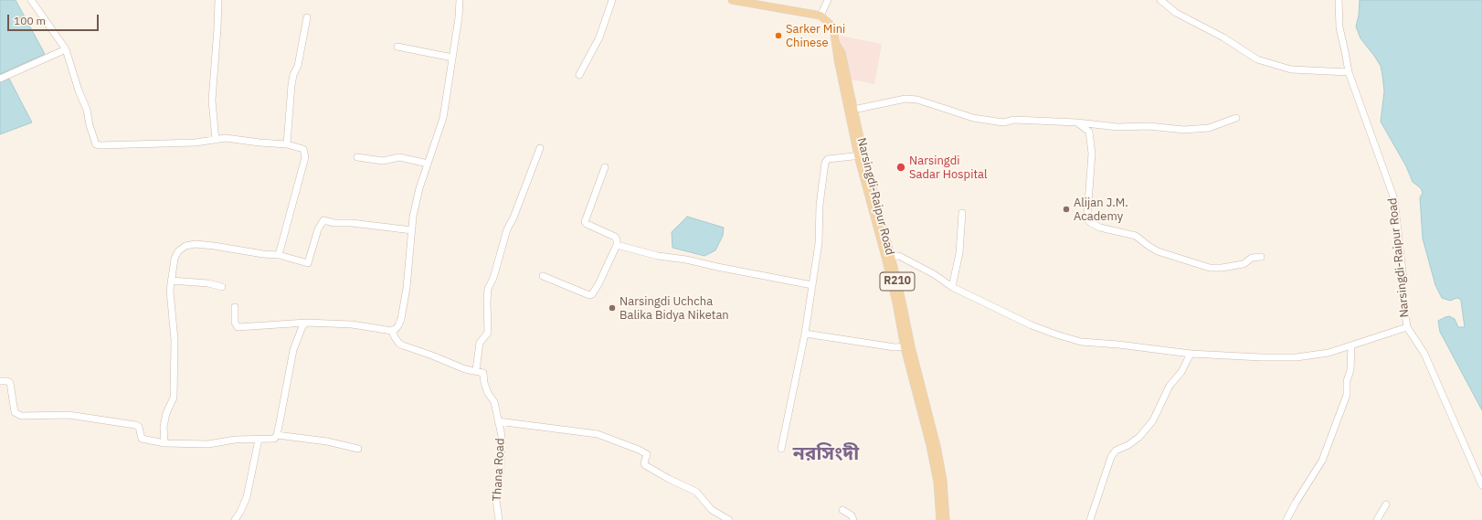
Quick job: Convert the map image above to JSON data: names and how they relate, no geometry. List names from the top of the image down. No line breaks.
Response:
{"streets":{"main road":["Narsingdi-Raipur Road","R210"],"street":["Thana Road"]},"districts":["নরসিংদী"],"places":["Sarker Mini Chinese","Narsingdi Sadar Hospital","Alijan J.M. Academy","Narsingdi Uchcha Balika Bidya Niketan"],"scale_bar":"100 m"}
